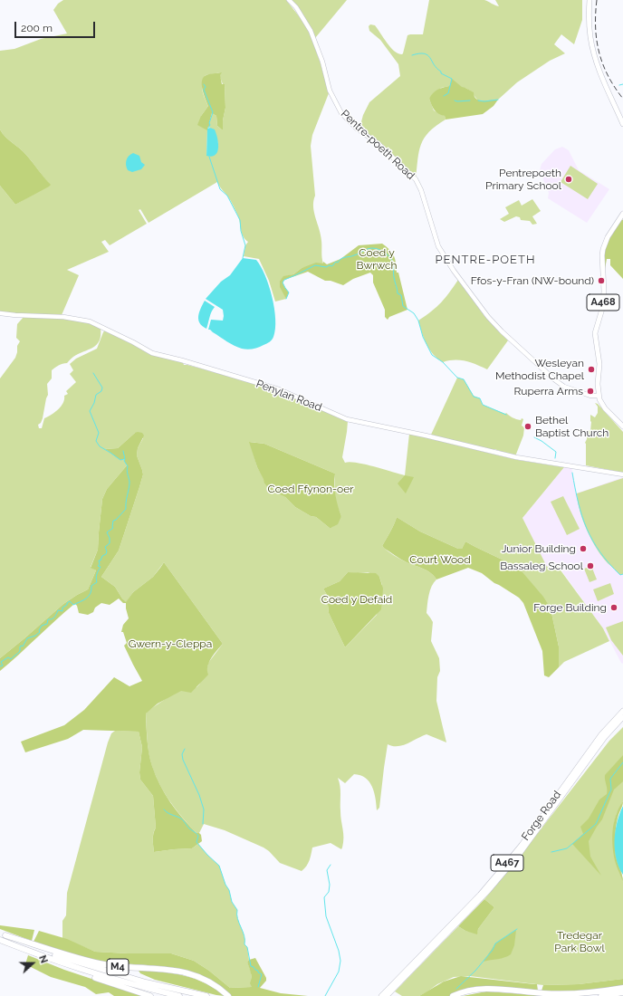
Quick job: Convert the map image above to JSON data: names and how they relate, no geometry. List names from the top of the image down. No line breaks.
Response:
{"streets":{"highway":["M4"],"main road":["A468","Forge Road","A467"],"street":["Pentre-poeth Road","Penylan Road"]},"crossings":[["Pentre-poeth Road","A468"]],"districts":["PENTRE-POETH"],"parks":["Coed y Bwrwch","Coed Ffynon-oer","Court Wood","Coed y Defaid","Gwern-y-Cleppa","Tredegar Park Bowl"],"places":["Pentrepoeth Primary School","Ffos-y-Fran (NW-bound)","Wesleyan Methodist Chapel","Ruperra Arms","Bethel Baptist Church","Junior Building","Bassaleg School","Forge Building"],"scale_bar":"200 m","north":"right"}
